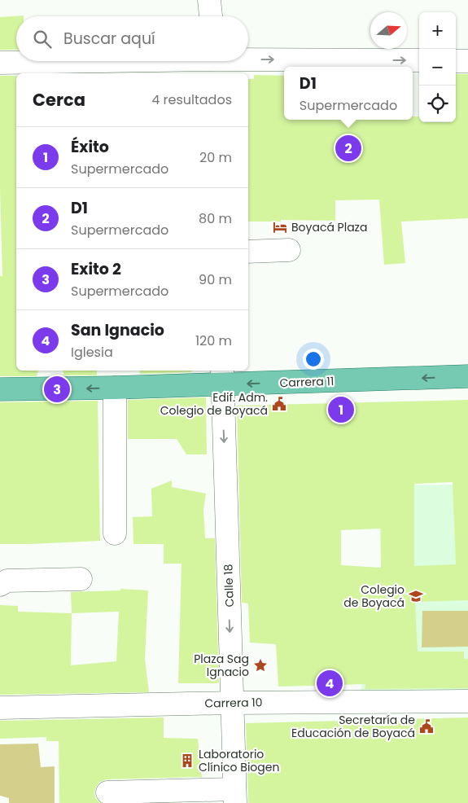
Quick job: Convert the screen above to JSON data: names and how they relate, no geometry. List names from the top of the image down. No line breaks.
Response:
{"streets":{"main road":["Carrera 11"],"street":["Calle 18","Carrera 10"]},"crossings":[["Carrera 11","Calle 18"],["Calle 18","Carrera 10"]],"one_way":["Carrera 11"],"places":{"hotel":["Boyacá Plaza"],"public building":["Edif. Adm. Colegio de Boyacá","Secretaría de Educación de Boyacá"],"school or university":["Colegio de Boyacá"],"place":["Plaza Sag Ignacio"],"building":["Laboratorio Clínico Biogen"]},"north":"right","page":{"map_buttons":["+","−"],"search":"Buscar aquí","popup":["D1","Supermercado"],"heading":["Cerca","4 resultados"],"list":[{"mark":"1","name":"Éxito","note":"Supermercado","value":"20 m"},{"mark":"2","name":"D1","note":"Supermercado","value":"80 m"},{"mark":"3","name":"Exito 2","note":"Supermercado","value":"90 m"},{"mark":"4","name":"San Ignacio","note":"Iglesia","value":"120 m"}],"pins":["2","3","1","4"]}}
